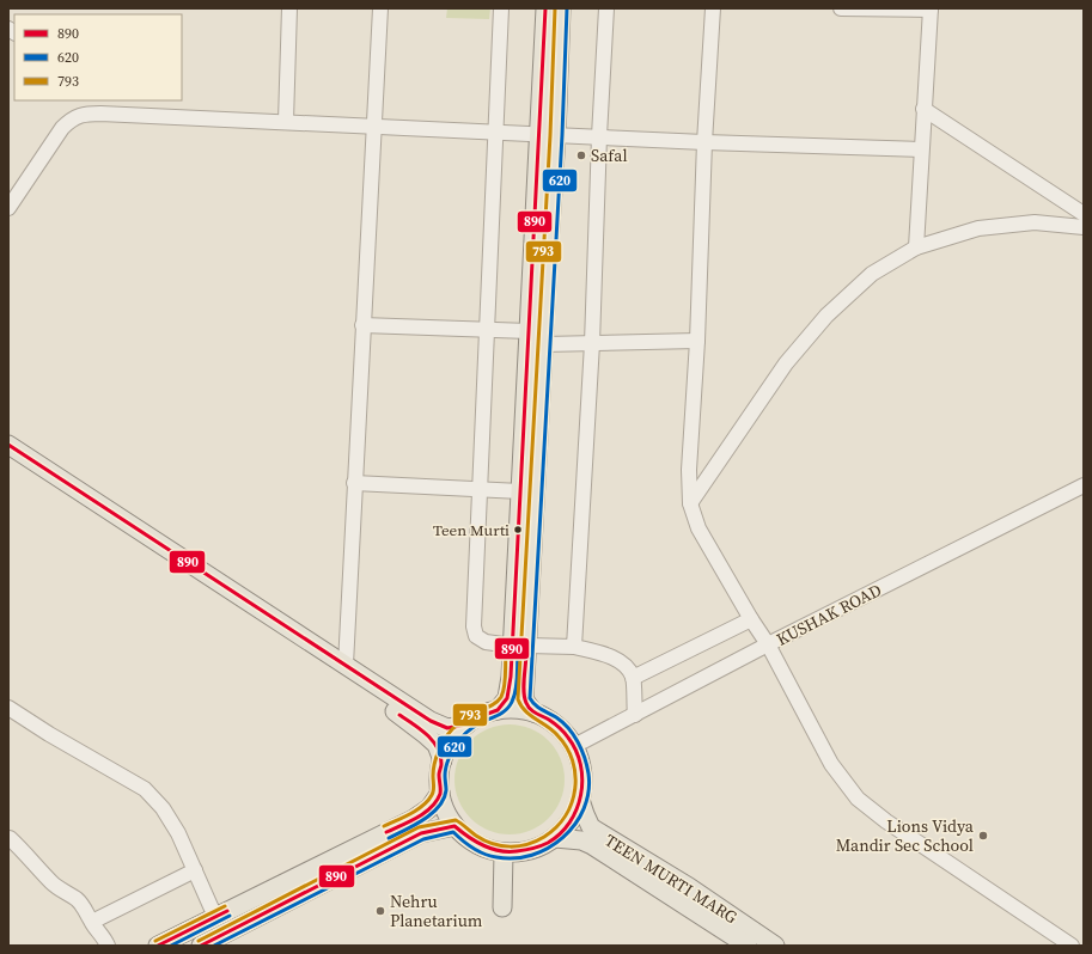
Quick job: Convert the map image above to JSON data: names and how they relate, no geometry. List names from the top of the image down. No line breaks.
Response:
{"streets":{"main road":["TEEN MURTI MARG"],"street":["KUSHAK ROAD"]},"crossings":[["KUSHAK ROAD","TEEN MURTI MARG"]],"places":["Safal","Teen Murti","Lions Vidya Mandir Sec School","Nehru Planetarium"],"lines":["transit line 890","transit line 620","transit line 793"],"legend":["890","620","793"]}
